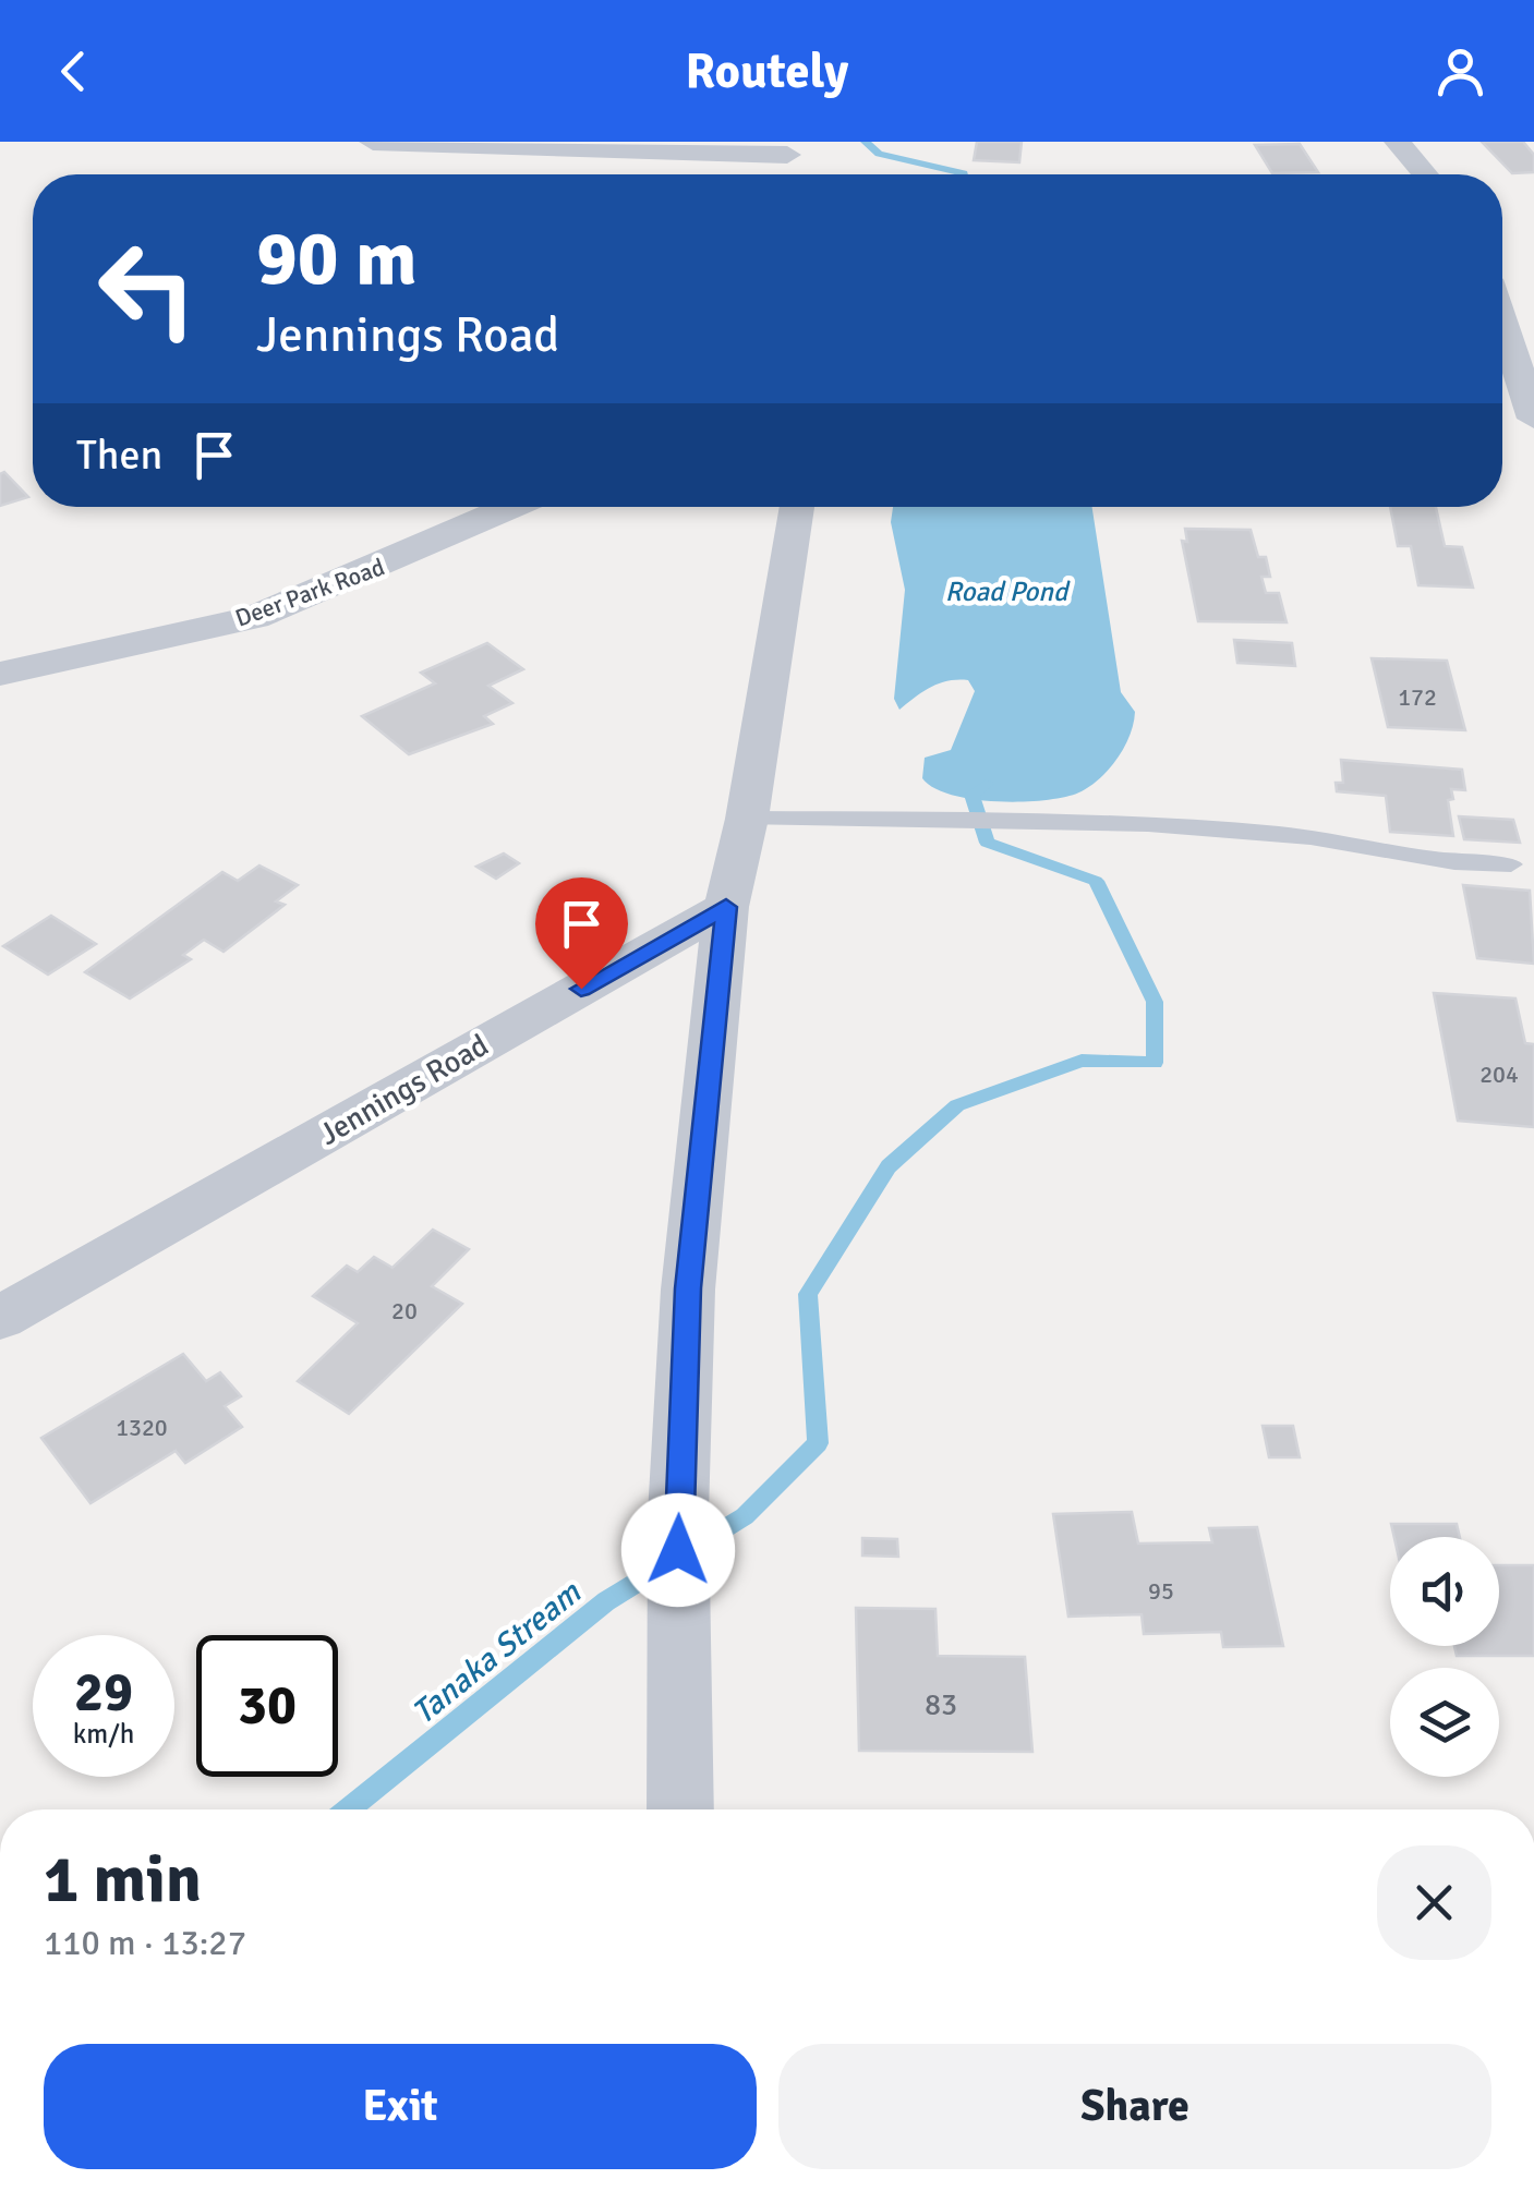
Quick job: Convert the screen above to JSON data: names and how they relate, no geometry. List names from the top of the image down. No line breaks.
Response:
{"streets":{"street":["Deer Park Road","Jennings Road"]},"water":["Road Pond","Tanaka Stream"],"house_numbers":["172","204","20","1320","95","83"],"page":{"header":"Routely","turn":["90 m","Jennings Road"],"then":"Then","speed":"29 km/h","limit":"30","heading":["1 min","110 m · 13:27"],"buttons":["Exit","Share"]}}
